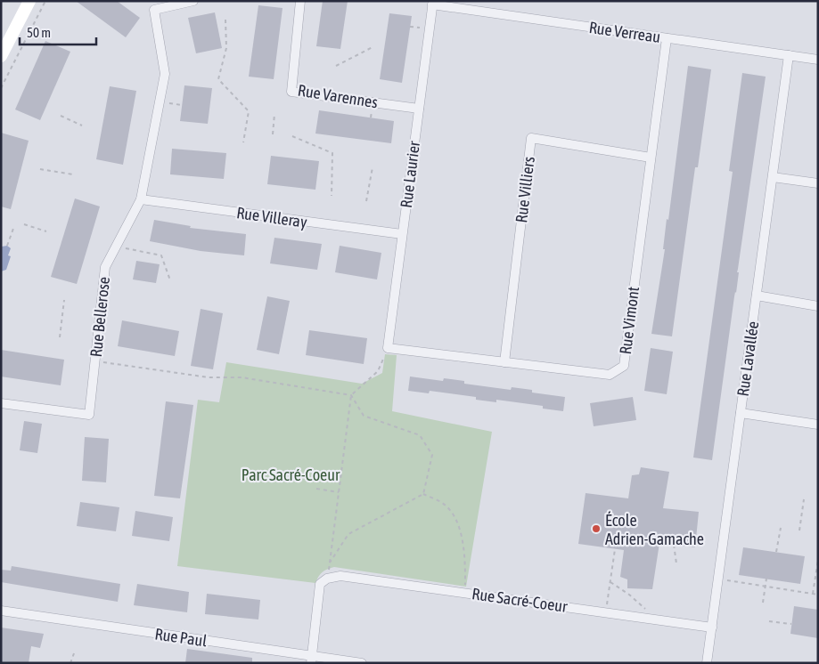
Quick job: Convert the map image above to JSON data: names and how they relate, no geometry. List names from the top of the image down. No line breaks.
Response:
{"streets":{"street":["Rue Verreau","Rue Varennes","Rue Laurier","Rue Villiers","Rue Villeray","Rue Bellerose","Rue Vimont","Rue Lavallée","Rue Sacré-Coeur","Rue Paul"]},"crossings":[["Rue Verreau","Rue Laurier"],["Rue Verreau","Rue Vimont"],["Rue Verreau","Rue Lavallée"],["Rue Varennes","Rue Laurier"],["Rue Laurier","Rue Villeray"],["Rue Laurier","Rue Vimont"],["Rue Villiers","Rue Vimont"],["Rue Villeray","Rue Bellerose"],["Rue Lavallée","Rue Sacré-Coeur"]],"parks":["Parc Sacré-Coeur"],"places":["École Adrien-Gamache"],"scale_bar":"50 m"}
